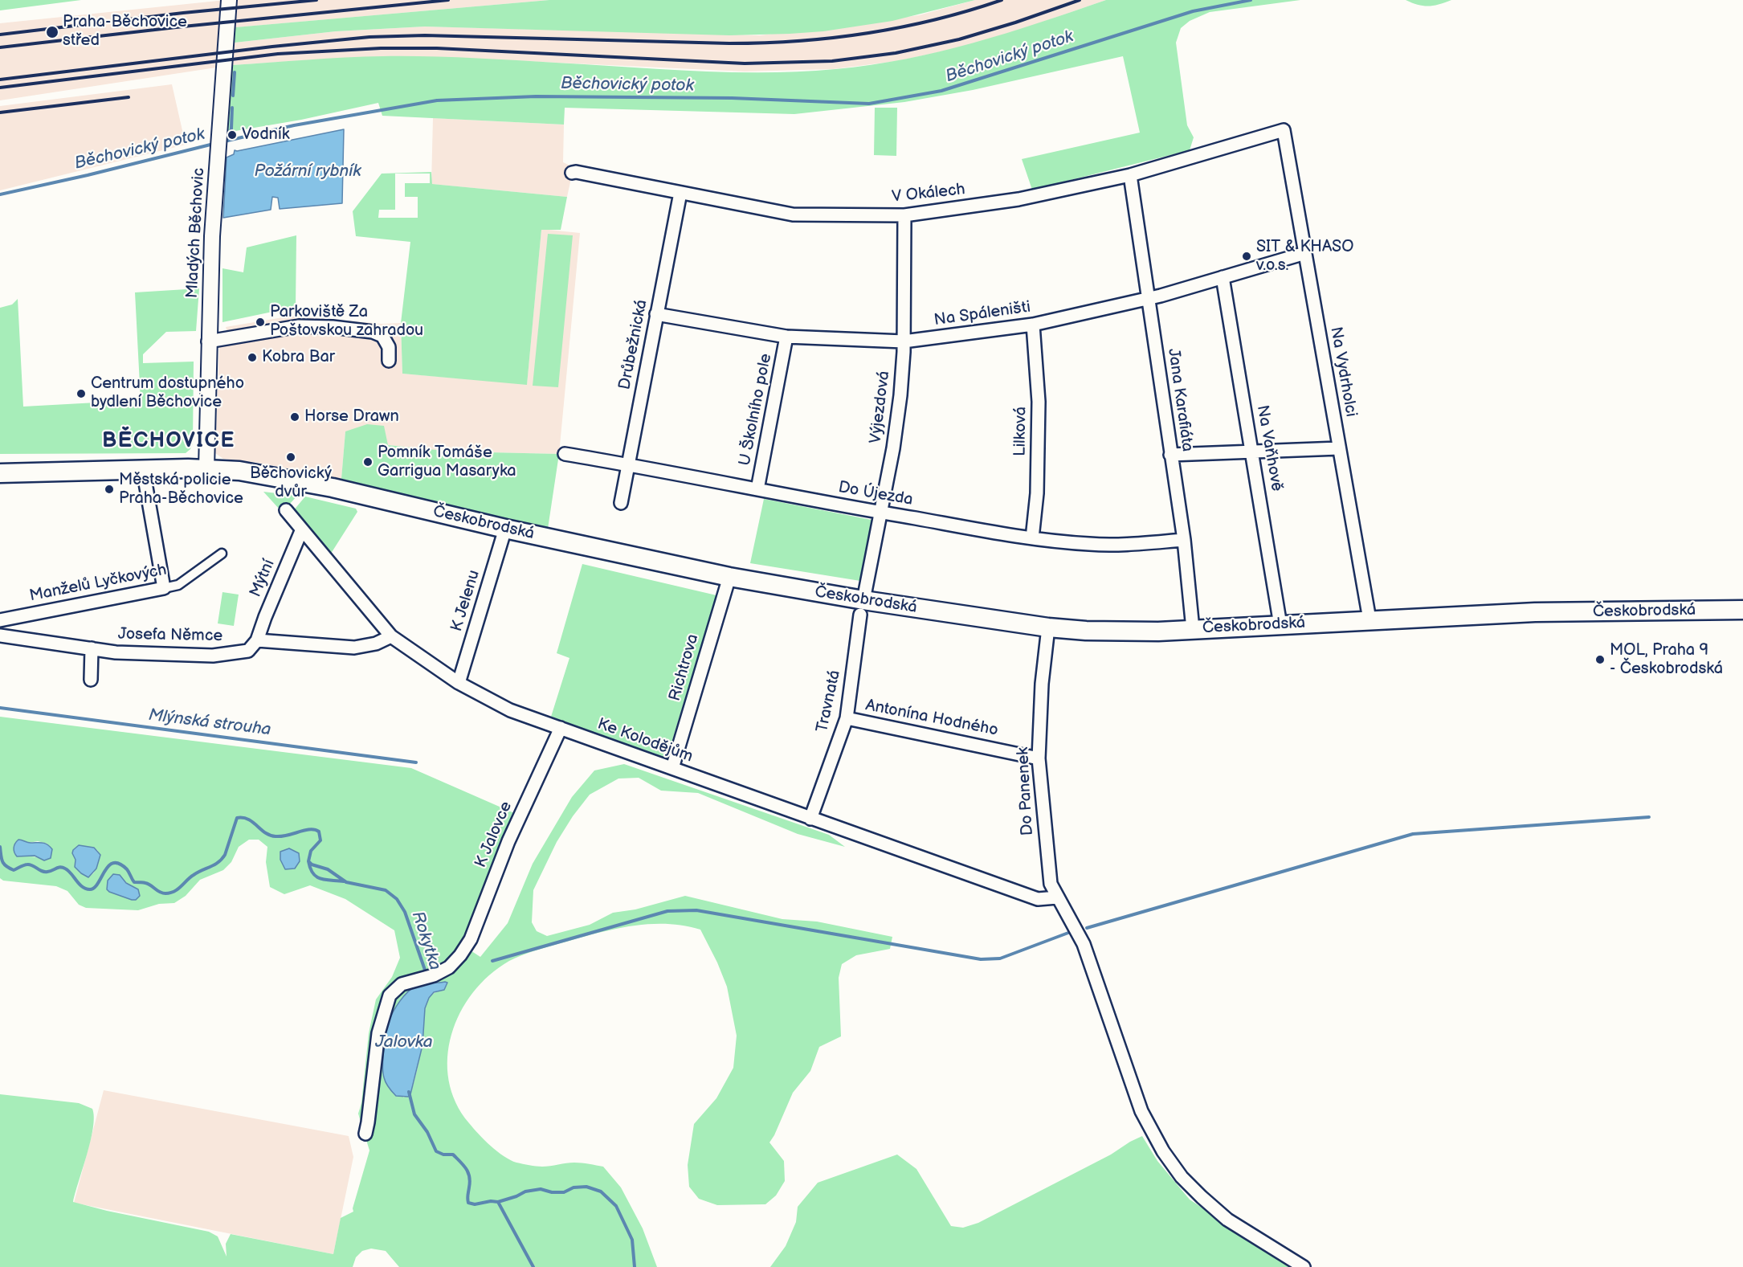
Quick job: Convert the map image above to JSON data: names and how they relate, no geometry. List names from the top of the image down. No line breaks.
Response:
{"streets":{"main road":["Českobrodská"],"street":["V Okálech","Mladých Běchovic","Na Spáleništi","Drůbežnická","Na Vydrholci","Jana Karafiáta","Výjezdová","U Školního pole","Lilková","Na Vaňhově","Do Újezda","Mýtní","Manželů Lyčkových","K Jelenu","Josefa Němce","Richtrova","Travnatá","Antonína Hodného","Ke Kolodějům","Do Panenek","K Jalovce"]},"crossings":[["V Okálech","Drůbežnická"],["V Okálech","Na Vydrholci"],["V Okálech","Jana Karafiáta"],["V Okálech","Výjezdová"],["Mladých Běchovic","Českobrodská"],["Na Spáleništi","Drůbežnická"],["Na Spáleništi","Na Vydrholci"],["Na Spáleništi","Jana Karafiáta"],["Na Spáleništi","Výjezdová"],["Na Spáleništi","U Školního pole"],["Na Spáleništi","Lilková"],["Na Spáleništi","Na Vaňhově"],["Drůbežnická","Do Újezda"],["Na Vydrholci","Českobrodská"],["Jana Karafiáta","Do Újezda"],["Jana Karafiáta","Českobrodská"],["Výjezdová","Do Újezda"],["Výjezdová","Českobrodská"],["Výjezdová","Travnatá"],["U Školního pole","Do Újezda"],["Lilková","Do Újezda"],["Na Vaňhově","Českobrodská"],["Českobrodská","K Jelenu"],["Českobrodská","Richtrova"],["Českobrodská","Travnatá"],["Českobrodská","Do Panenek"],["Mýtní","Josefa Němce"],["Mýtní","Ke Kolodějům"],["K Jelenu","Ke Kolodějům"],["Richtrova","Ke Kolodějům"],["Travnatá","Antonína Hodného"],["Travnatá","Ke Kolodějům"],["Antonína Hodného","Do Panenek"],["Ke Kolodějům","Do Panenek"],["Ke Kolodějům","K Jalovce"]],"districts":["BĚCHOVICE"],"water":["Běchovický potok","Požární rybník","Mlýnská strouha","Rokytka","Jalovka"],"places":["Praha-Běchovice střed","Vodník","SIT & KHASO v.o.s.","Parkoviště Za Poštovskou zahradou","Kobra Bar","Centrum dostupného bydlení Běchovice","Horse Drawn","Běchovický dvůr","Pomník Tomáše Garrigua Masaryka","Městská policie Praha-Běchovice","MOL, Praha 9 - Českobrodská"]}
